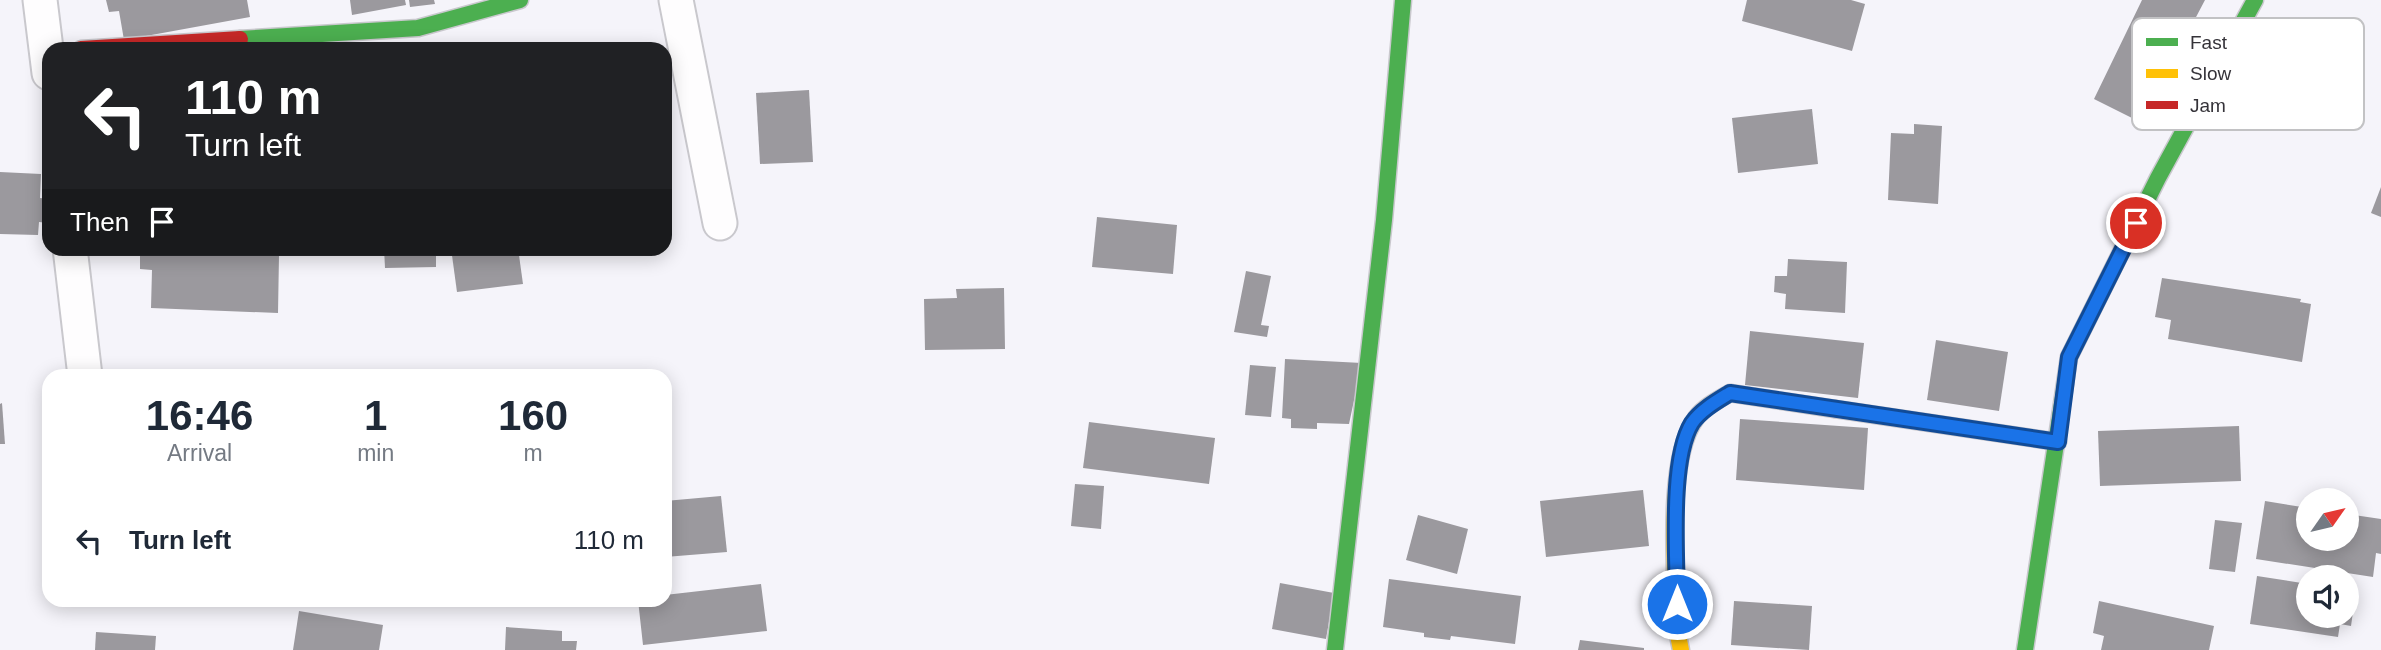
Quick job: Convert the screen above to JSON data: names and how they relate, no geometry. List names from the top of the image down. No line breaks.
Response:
{"legend":["Fast","Slow","Jam"],"north":"top right","page":{"turn":["110 m","Turn left"],"then":"Then","eta":["16:46","Arrival","1","min","160","m"],"list":[{"name":"Turn left","value":"110 m"}]}}
